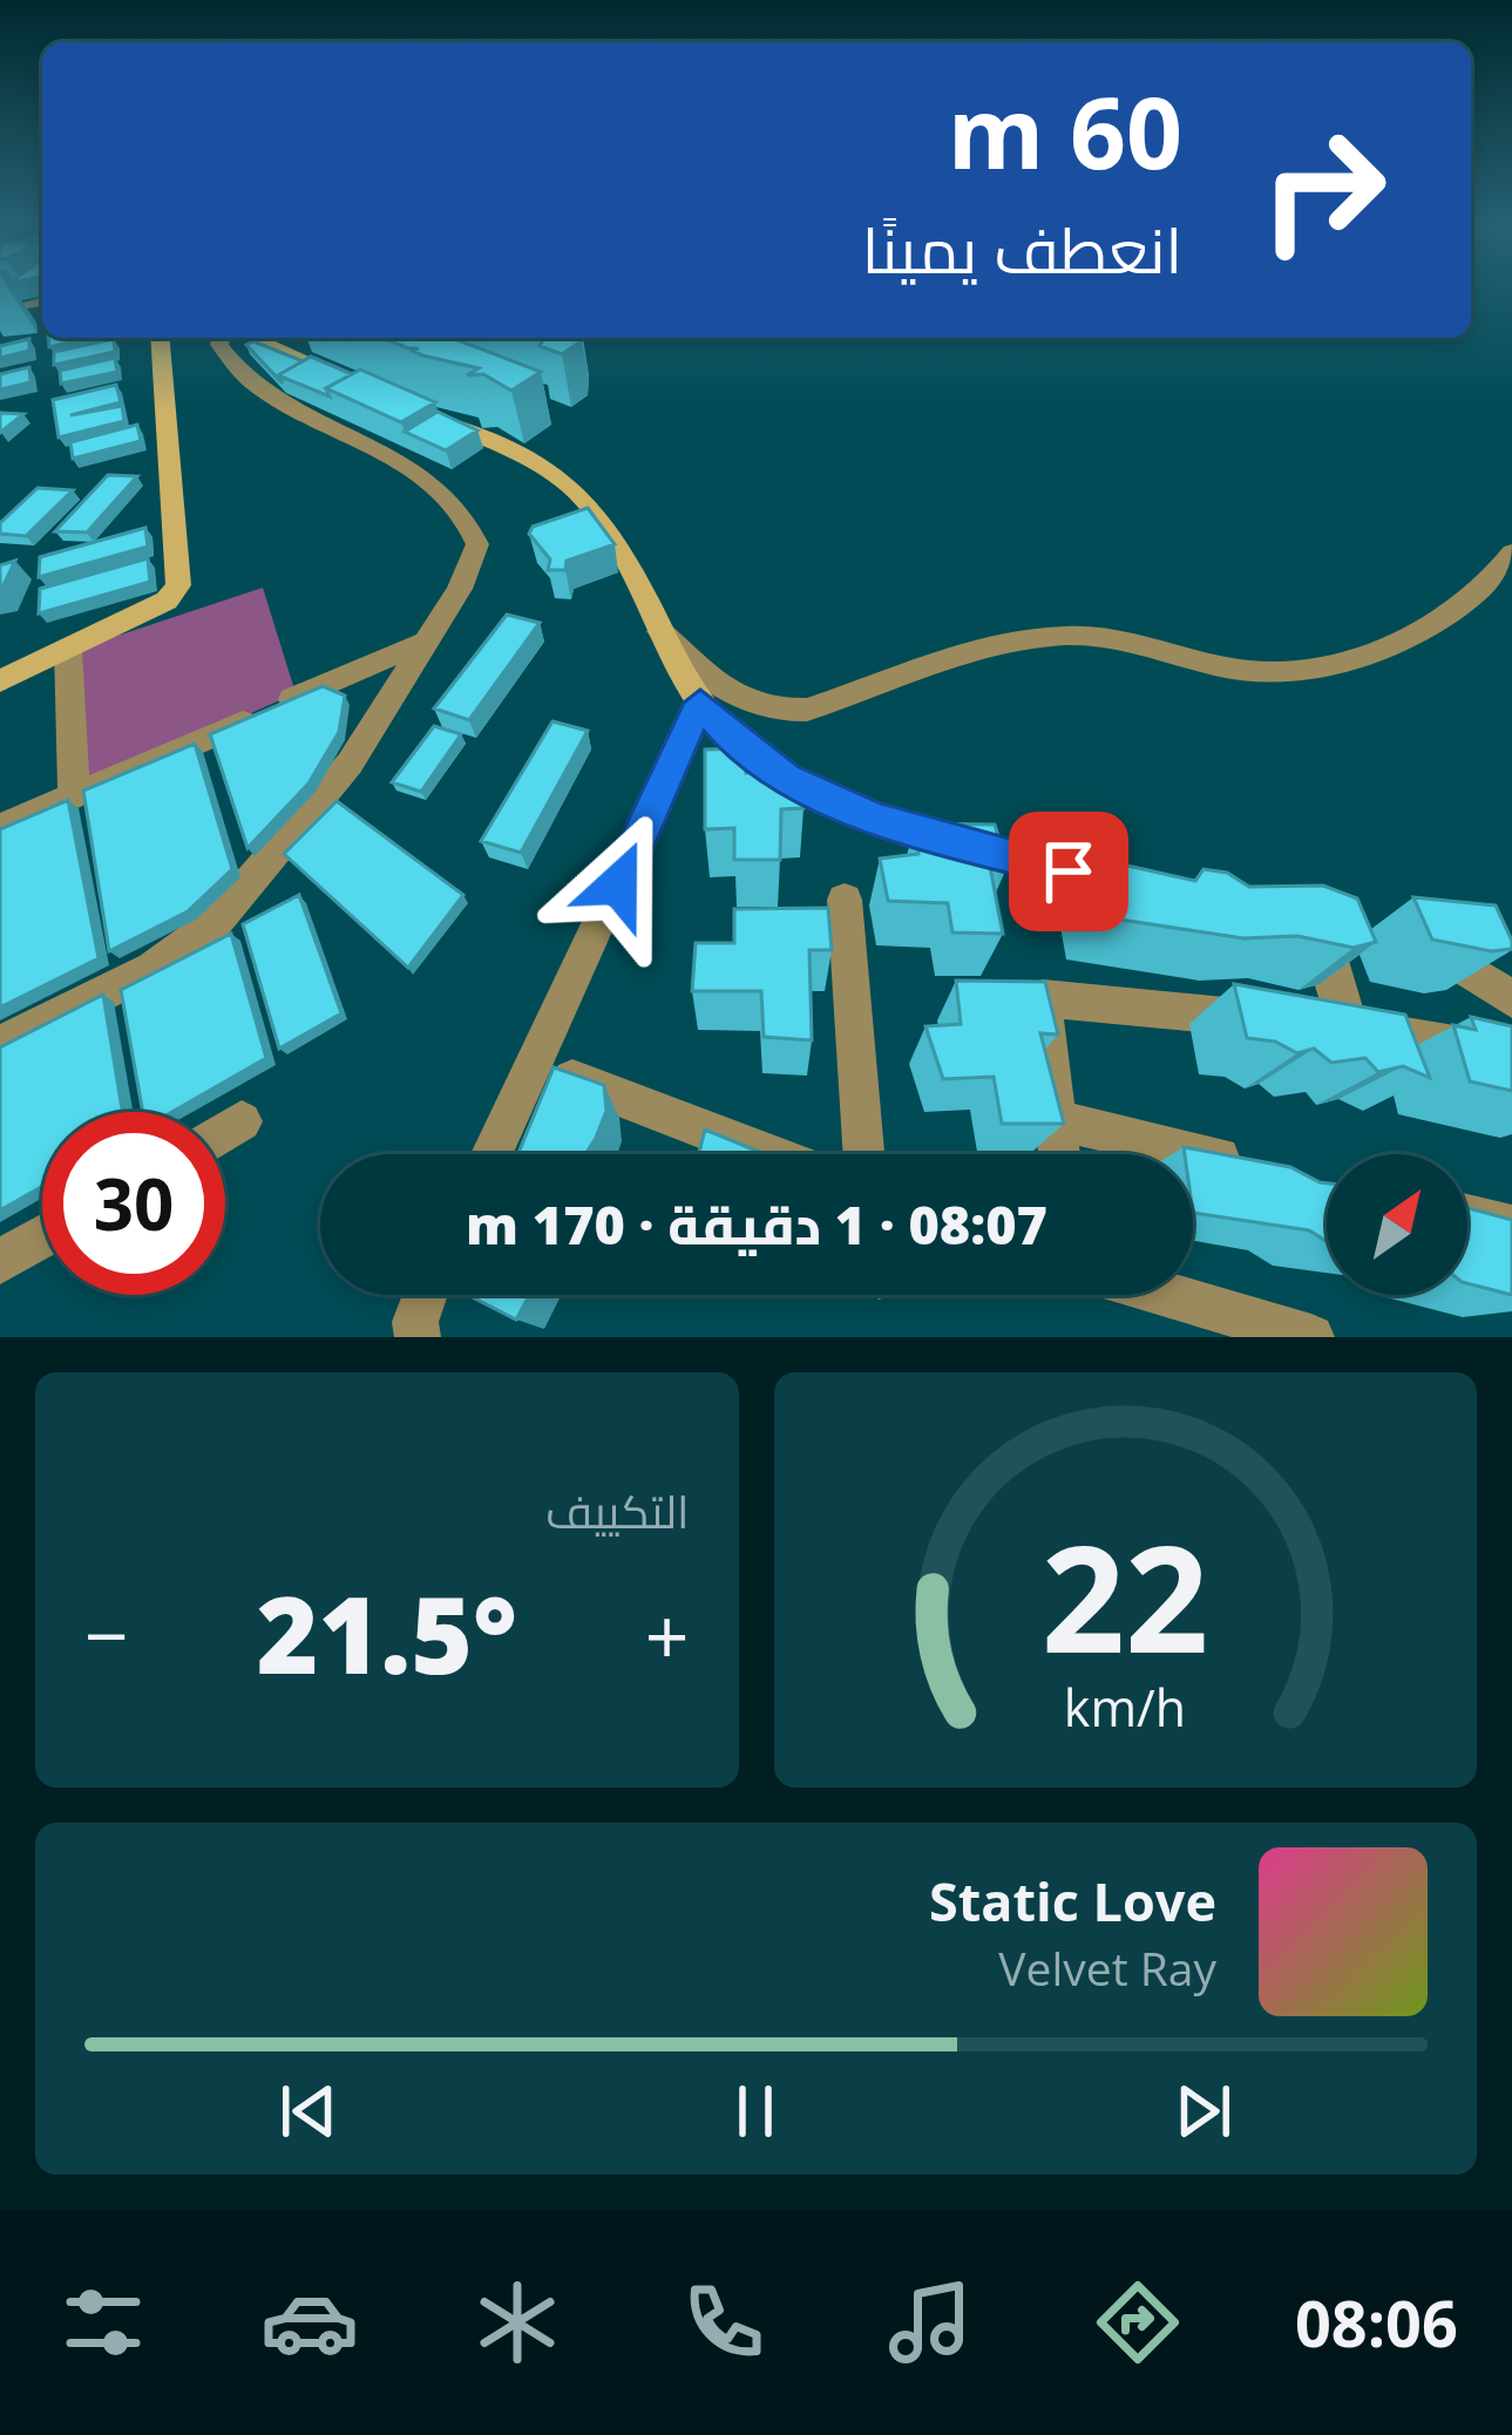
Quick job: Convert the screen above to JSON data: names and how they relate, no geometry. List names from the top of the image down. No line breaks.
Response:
{"north":"top right","page":{"turn":["60 m","انعطف يمينًا"],"limit":"30","trip":"08:07 · 1 دقيقة · 170 m","tile":"التكييف","heat":["−","21.5°","+"],"song":["Static Love","Velvet Ray"],"tabs":"08:06","gauge":["22","km/h"]}}
